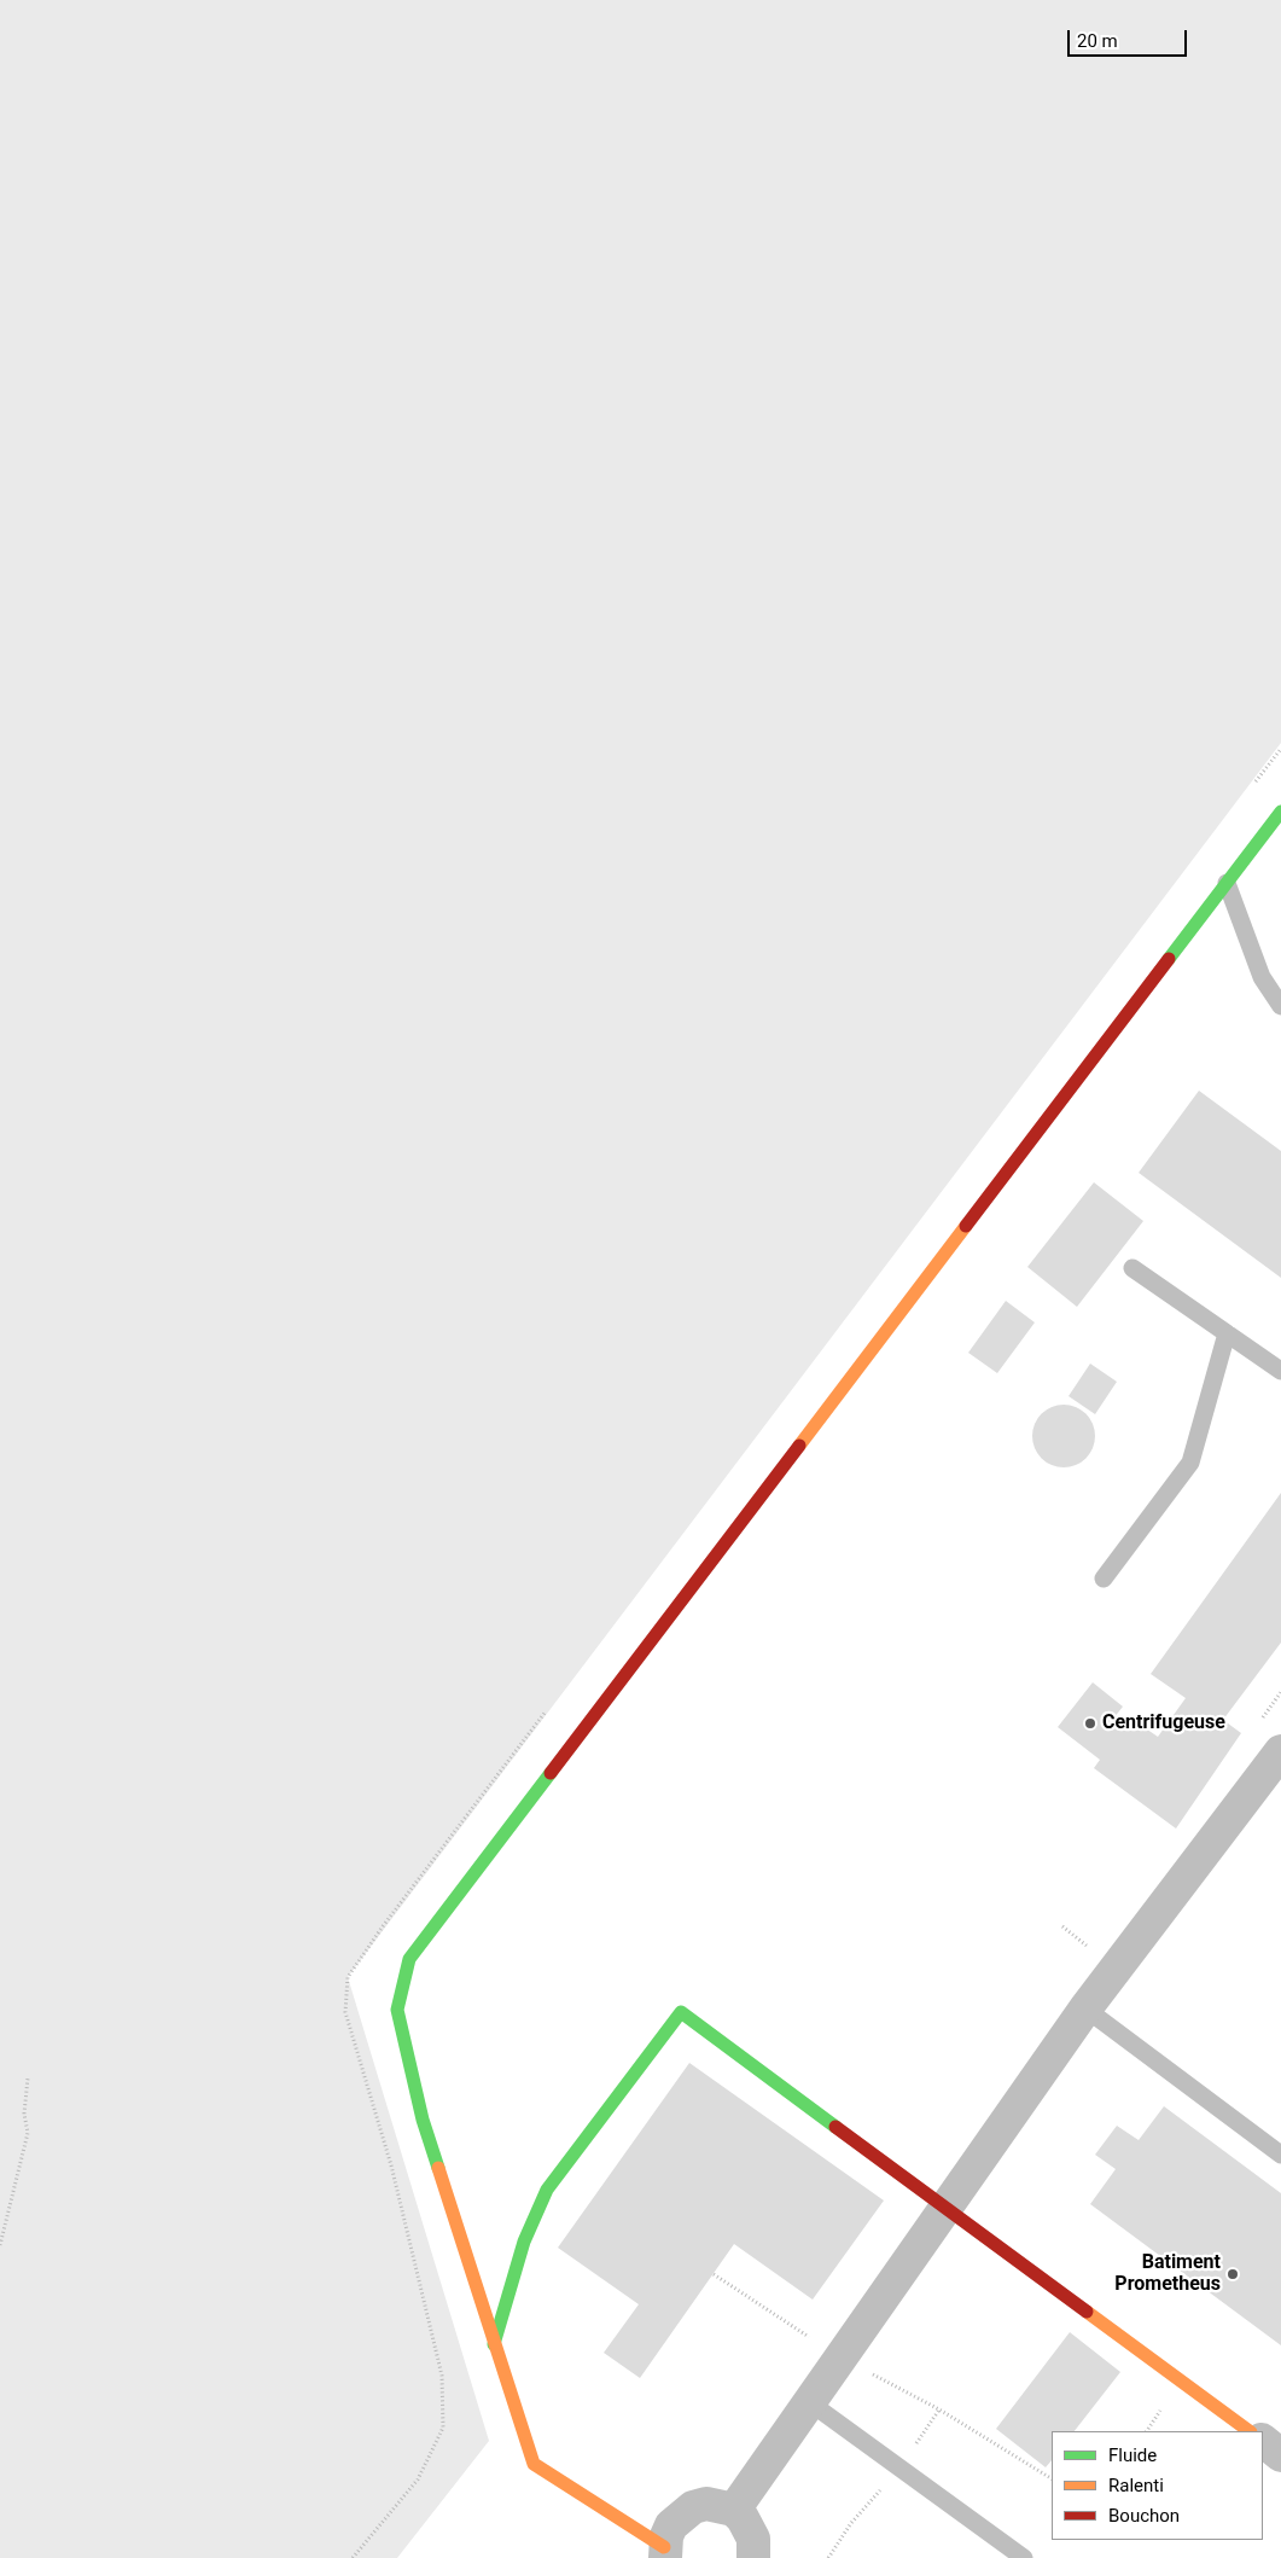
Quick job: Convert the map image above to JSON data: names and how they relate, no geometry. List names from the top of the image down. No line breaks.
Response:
{"places":["Centrifugeuse","Batiment Prometheus"],"legend":["Fluide","Ralenti","Bouchon"],"scale_bar":"20 m"}
